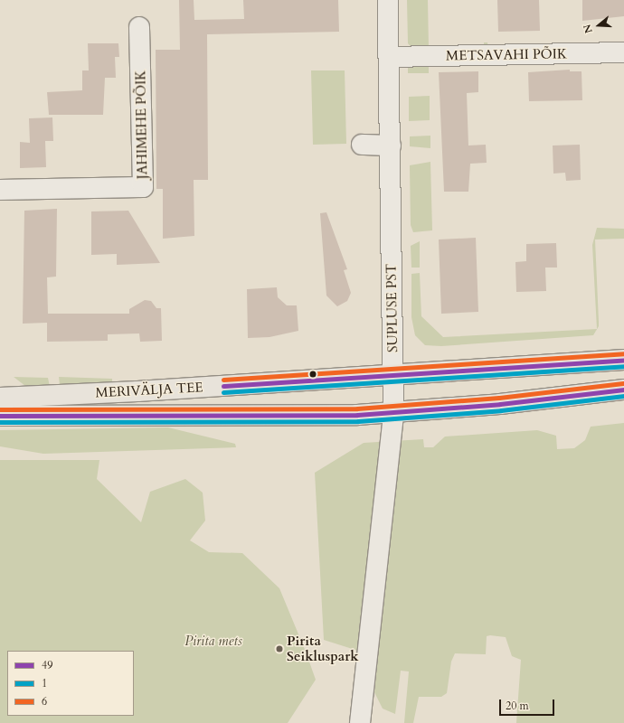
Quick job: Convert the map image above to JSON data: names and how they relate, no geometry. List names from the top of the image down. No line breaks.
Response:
{"streets":{"main road":["MERIVÄLJA TEE"],"street":["METSAVAHI PÕIK","JAHIMEHE PÕIK","SUPLUSE PST"]},"crossings":[["METSAVAHI PÕIK","SUPLUSE PST"],["SUPLUSE PST","MERIVÄLJA TEE"]],"parks":["Pirita mets"],"places":["Pirita Seikluspark"],"lines":["transit line 6","transit line 49","transit line 1"],"legend":["49","1","6"],"scale_bar":"20 m","north":"left"}
